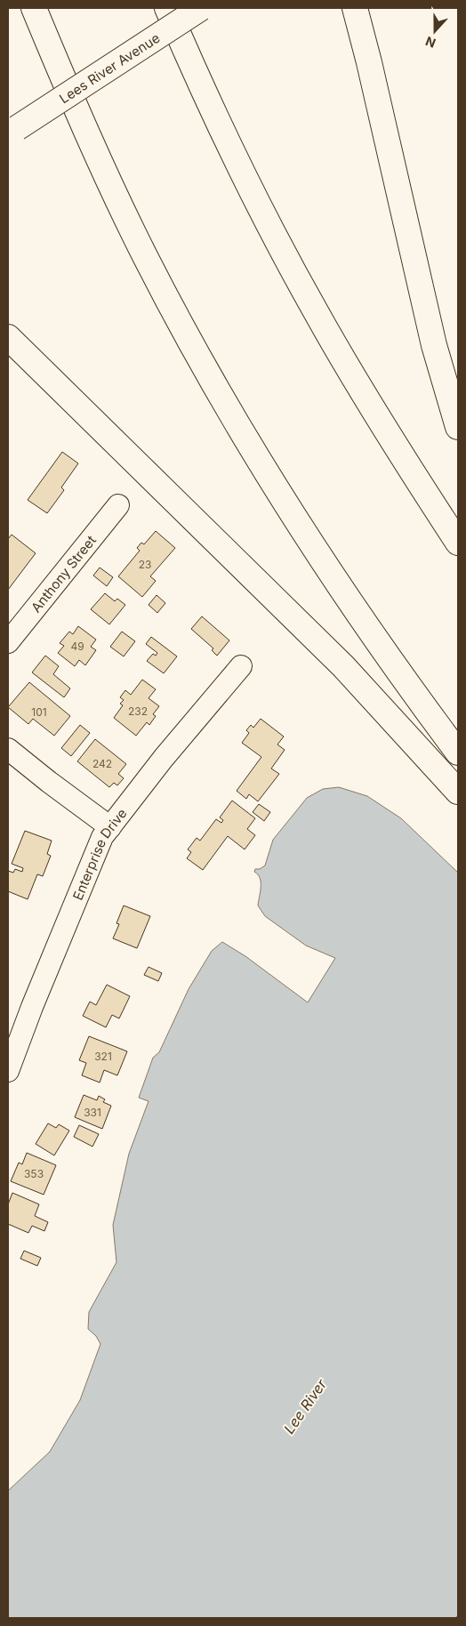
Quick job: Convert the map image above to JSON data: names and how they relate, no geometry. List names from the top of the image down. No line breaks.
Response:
{"streets":{"main road":["Lees River Avenue"],"street":["Anthony Street","Enterprise Drive"]},"water":["Lee River"],"house_numbers":["23","49","232","101","242","321","331","353"],"north":"bottom"}
